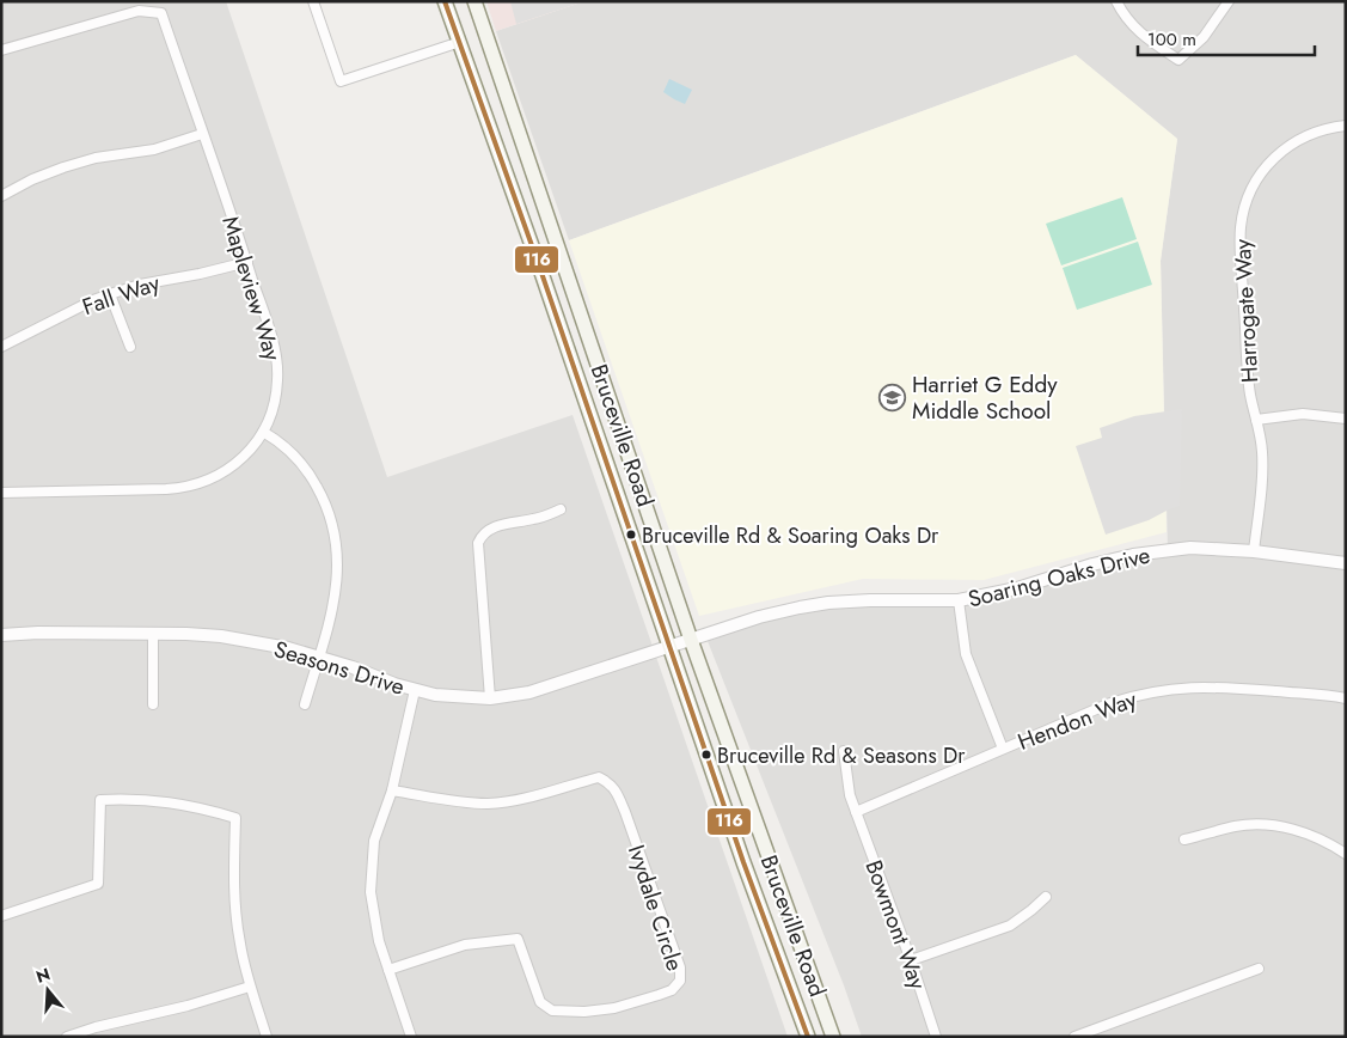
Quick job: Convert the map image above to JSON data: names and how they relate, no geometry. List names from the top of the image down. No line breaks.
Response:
{"streets":{"main road":["Bruceville Road"],"street":["Mapleview Way","Fall Way","Harrogate Way","Soaring Oaks Drive","Seasons Drive","Hendon Way","Ivydale Circle","Bowmont Way"]},"crossings":[["Mapleview Way","Fall Way"],["Harrogate Way","Soaring Oaks Drive"],["Bruceville Road","Soaring Oaks Drive"],["Bruceville Road","Seasons Drive"],["Soaring Oaks Drive","Seasons Drive"],["Hendon Way","Bowmont Way"]],"places":{"school or university":["Harriet G Eddy Middle School"],"other":["Bruceville Rd & Soaring Oaks Dr","Bruceville Rd & Seasons Dr"]},"lines":["transit line 116"],"scale_bar":"100 m","north":"top"}
